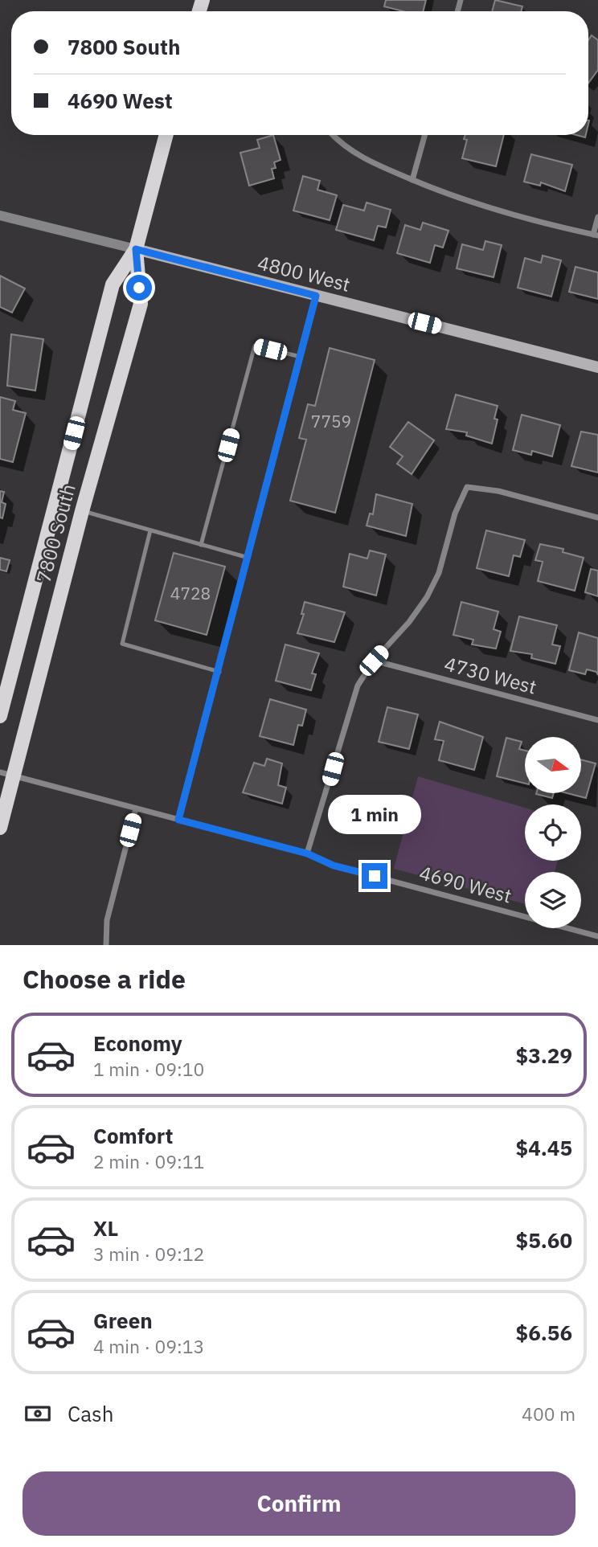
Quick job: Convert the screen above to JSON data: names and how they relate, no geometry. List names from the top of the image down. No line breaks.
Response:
{"streets":{"main road":["4800 West","7800 South"],"street":["4730 West","4690 West"]},"crossings":[["4800 West","7800 South"],["7800 South","4690 West"]],"house_numbers":["7759","4728"],"north":"right","page":{"banner":["7800 South","4690 West"],"bubble":"1 min","heading":"Choose a ride","list":[{"name":"Economy","note":"1 min · 09:10","value":"$3.29"},{"name":"Comfort","note":"2 min · 09:11","value":"$4.45"},{"name":"XL","note":"3 min · 09:12","value":"$5.60"},{"name":"Green","note":"4 min · 09:13","value":"$6.56"}],"pay":["Cash","400 m"],"buttons":"Confirm"}}
